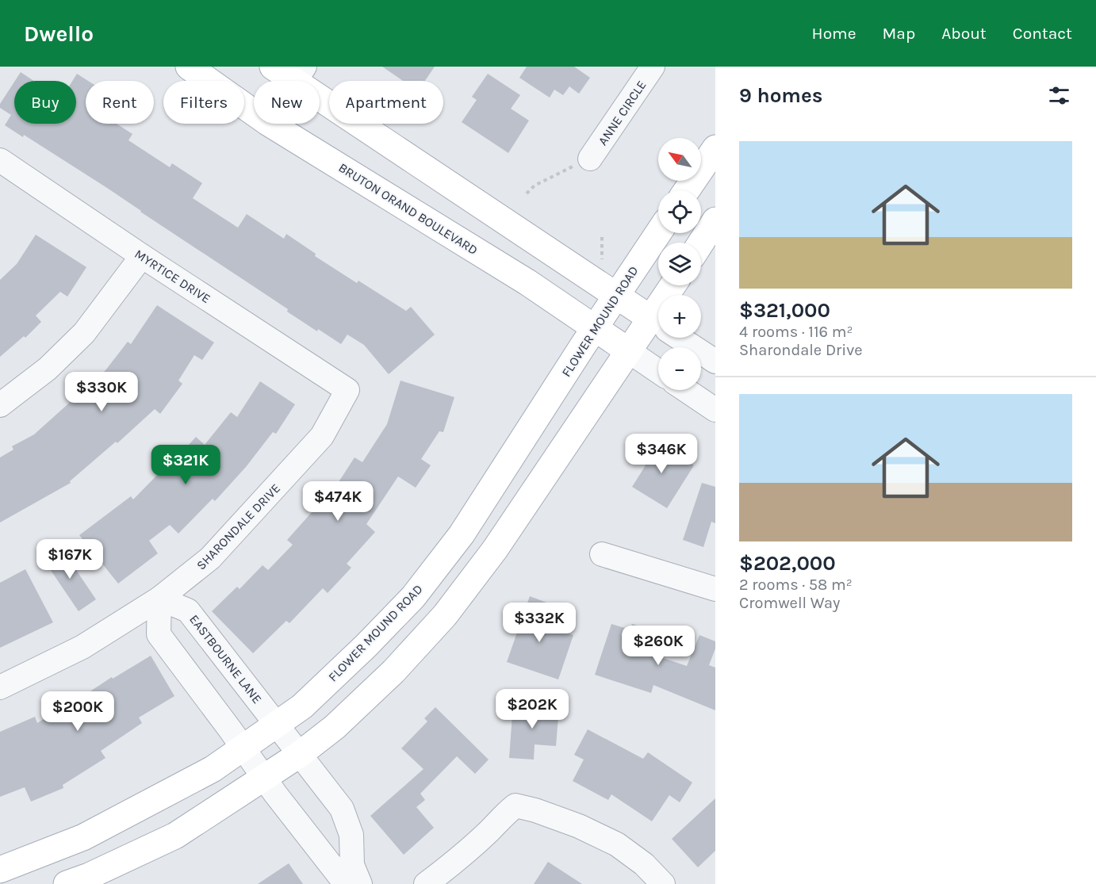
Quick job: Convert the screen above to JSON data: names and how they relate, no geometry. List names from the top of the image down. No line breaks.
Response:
{"streets":{"main road":["BRUTON ORAND BOULEVARD","FLOWER MOUND ROAD"],"street":["ANNE CIRCLE","MYRTICE DRIVE","SHARONDALE DRIVE","EASTBOURNE LANE"]},"crossings":[["BRUTON ORAND BOULEVARD","FLOWER MOUND ROAD"],["MYRTICE DRIVE","SHARONDALE DRIVE"],["FLOWER MOUND ROAD","EASTBOURNE LANE"],["SHARONDALE DRIVE","EASTBOURNE LANE"]],"north":"top left","page":{"header":"Dwello","nav":["Home","Map","About","Contact"],"heading":"9 homes","chip":["Buy","Rent","Filters","New","Apartment"],"list":[{"name":"$321,000","note":"4 rooms · 116 m² · Sharondale Drive"},{"name":"$202,000","note":"2 rooms · 58 m² · Cromwell Way"}],"map_buttons":["+","−"],"price":["$330K","$346K","$321K","$474K","$167K","$332K","$260K","$202K","$200K"]}}
